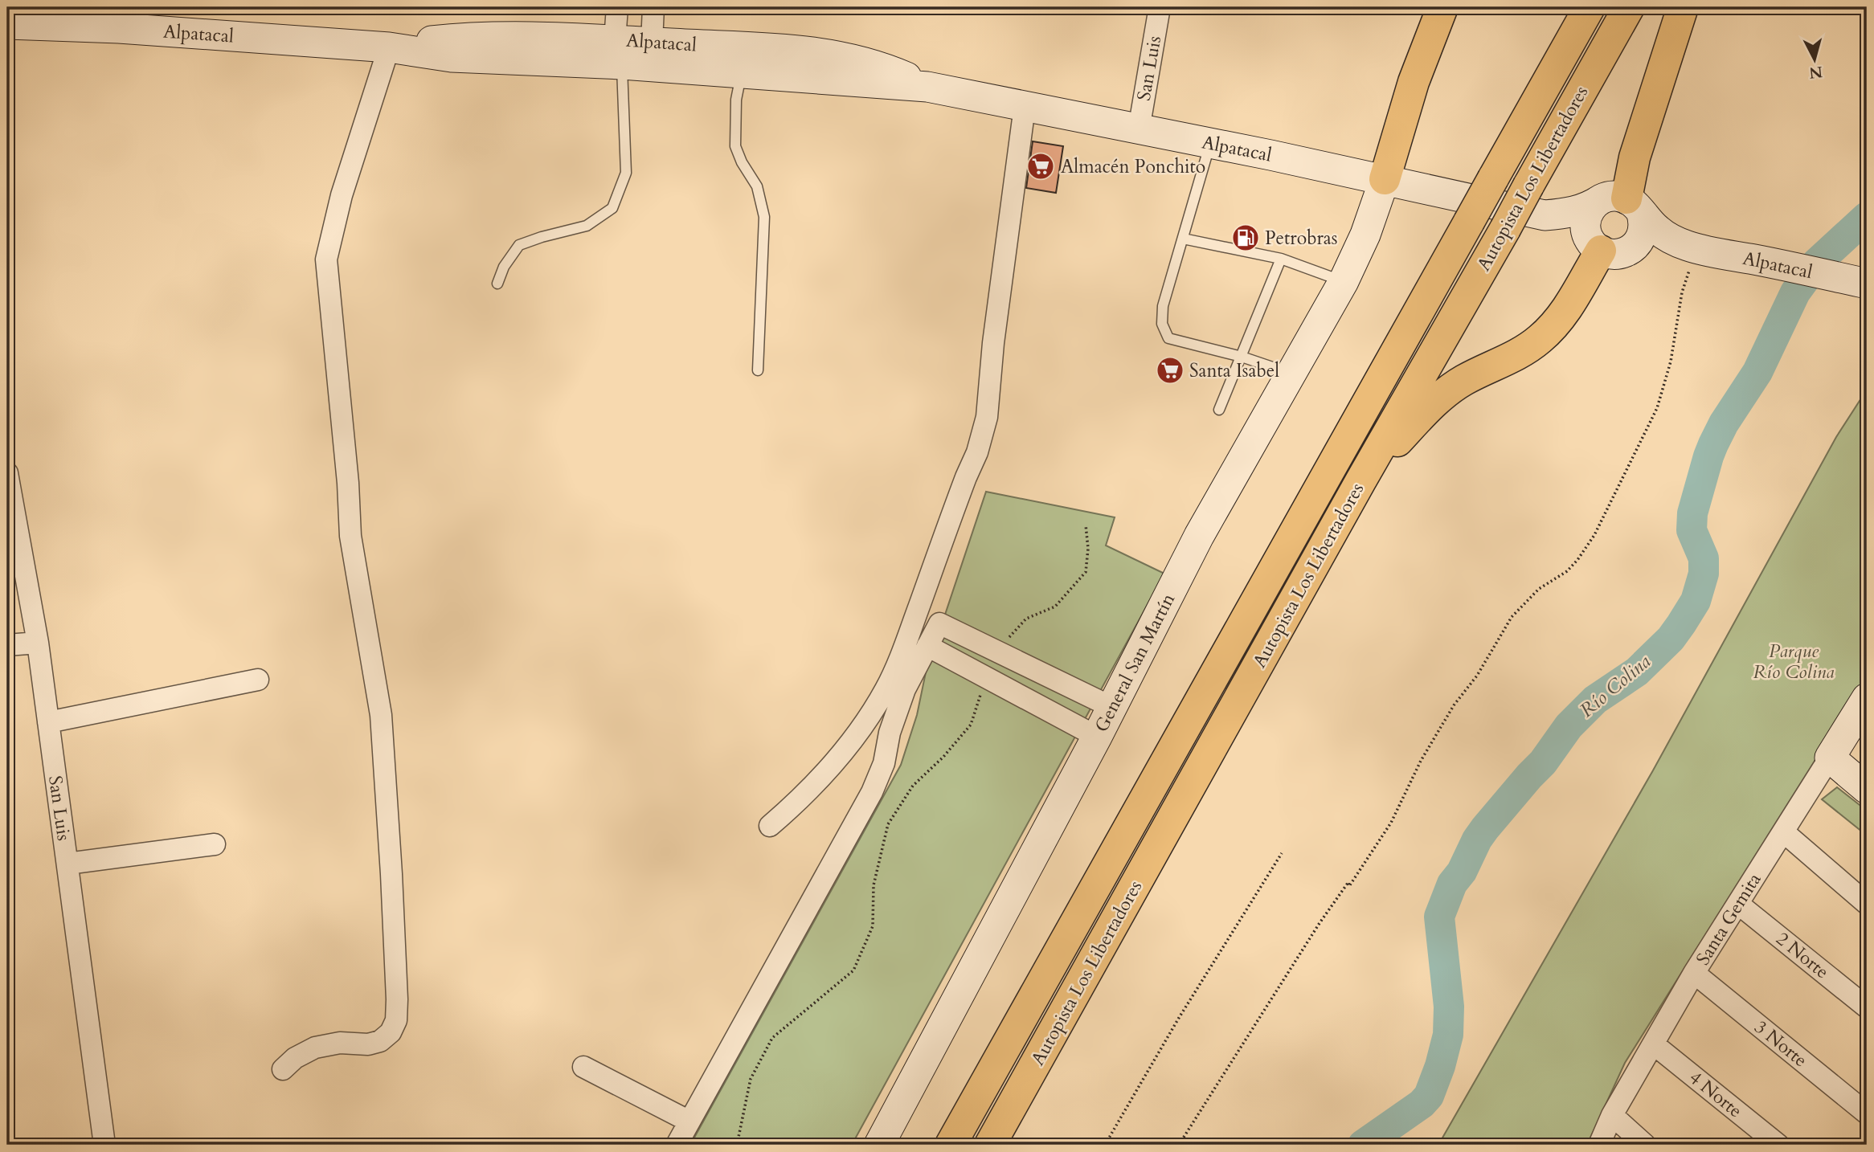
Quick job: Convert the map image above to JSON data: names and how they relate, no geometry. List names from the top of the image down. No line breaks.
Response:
{"streets":{"highway":["Autopista Los Libertadores"],"street":["Alpatacal","San Luis","General San Martín","Santa Gemita","2 Norte","3 Norte","4 Norte"]},"crossings":[["Alpatacal","San Luis"],["Alpatacal","General San Martín"],["Santa Gemita","2 Norte"],["Santa Gemita","3 Norte"],["Santa Gemita","4 Norte"]],"water":["Río Colina"],"parks":["Parque Río Colina"],"places":{"supermarket":["Almacén Ponchito","Santa Isabel"],"fuel station":["Petrobras"]},"north":"bottom"}
